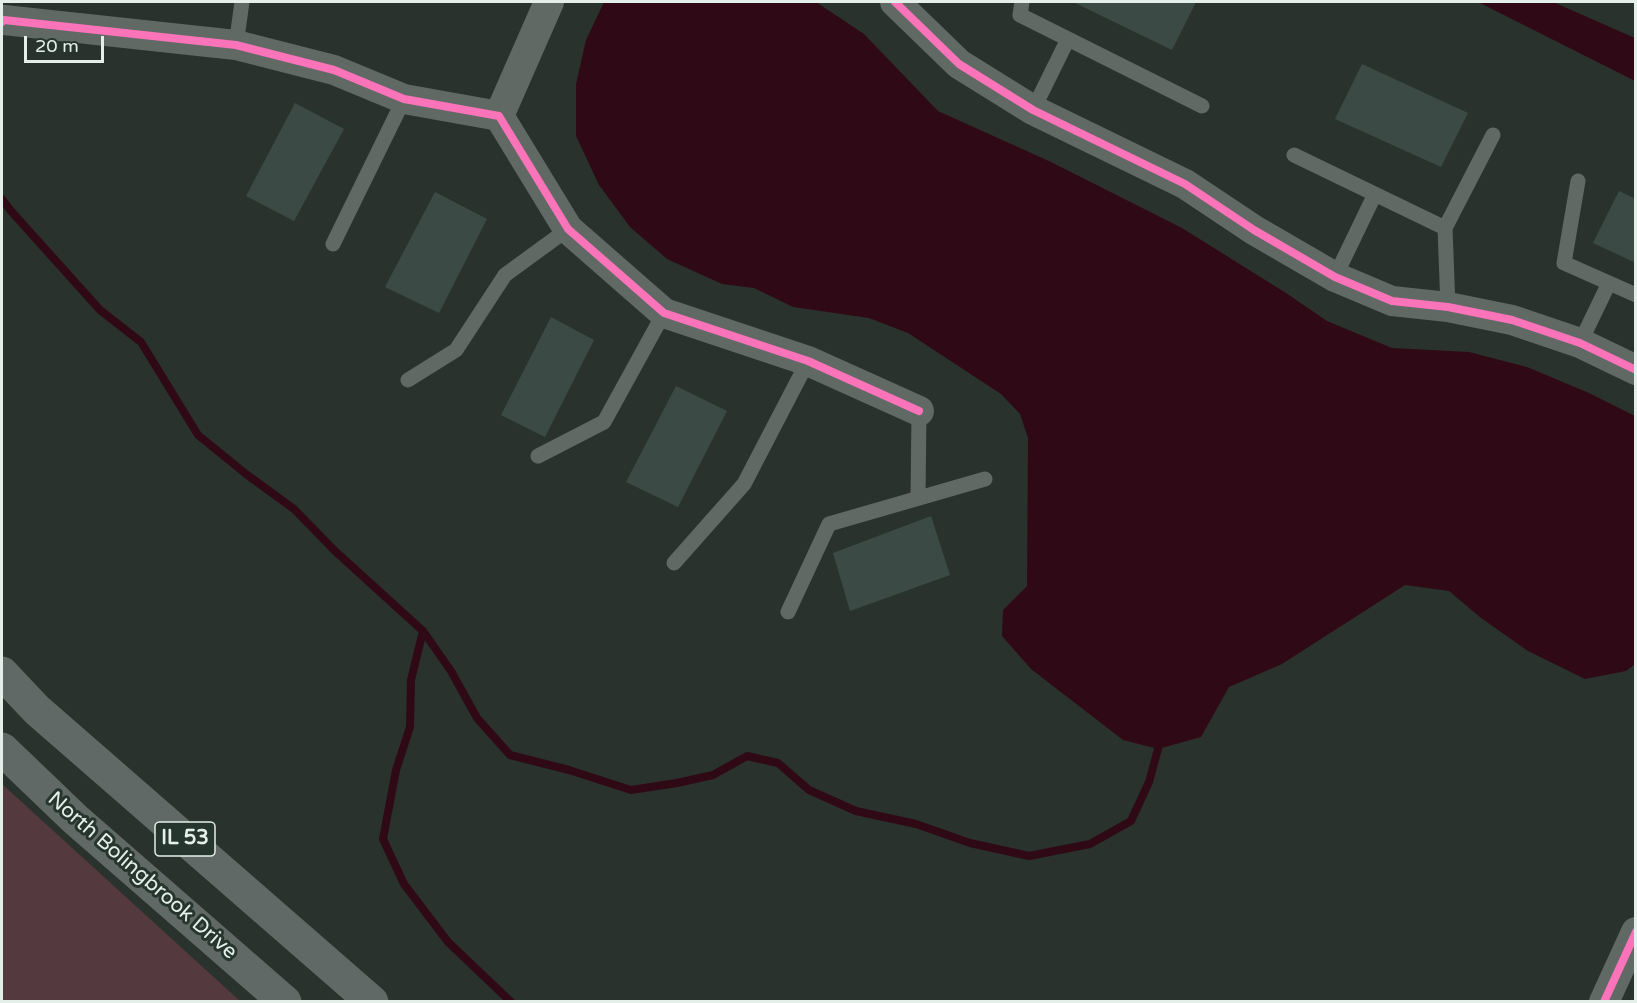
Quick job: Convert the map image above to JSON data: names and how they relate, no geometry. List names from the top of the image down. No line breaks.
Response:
{"streets":{"main road":["IL 53","North Bolingbrook Drive"]},"scale_bar":"20 m"}
